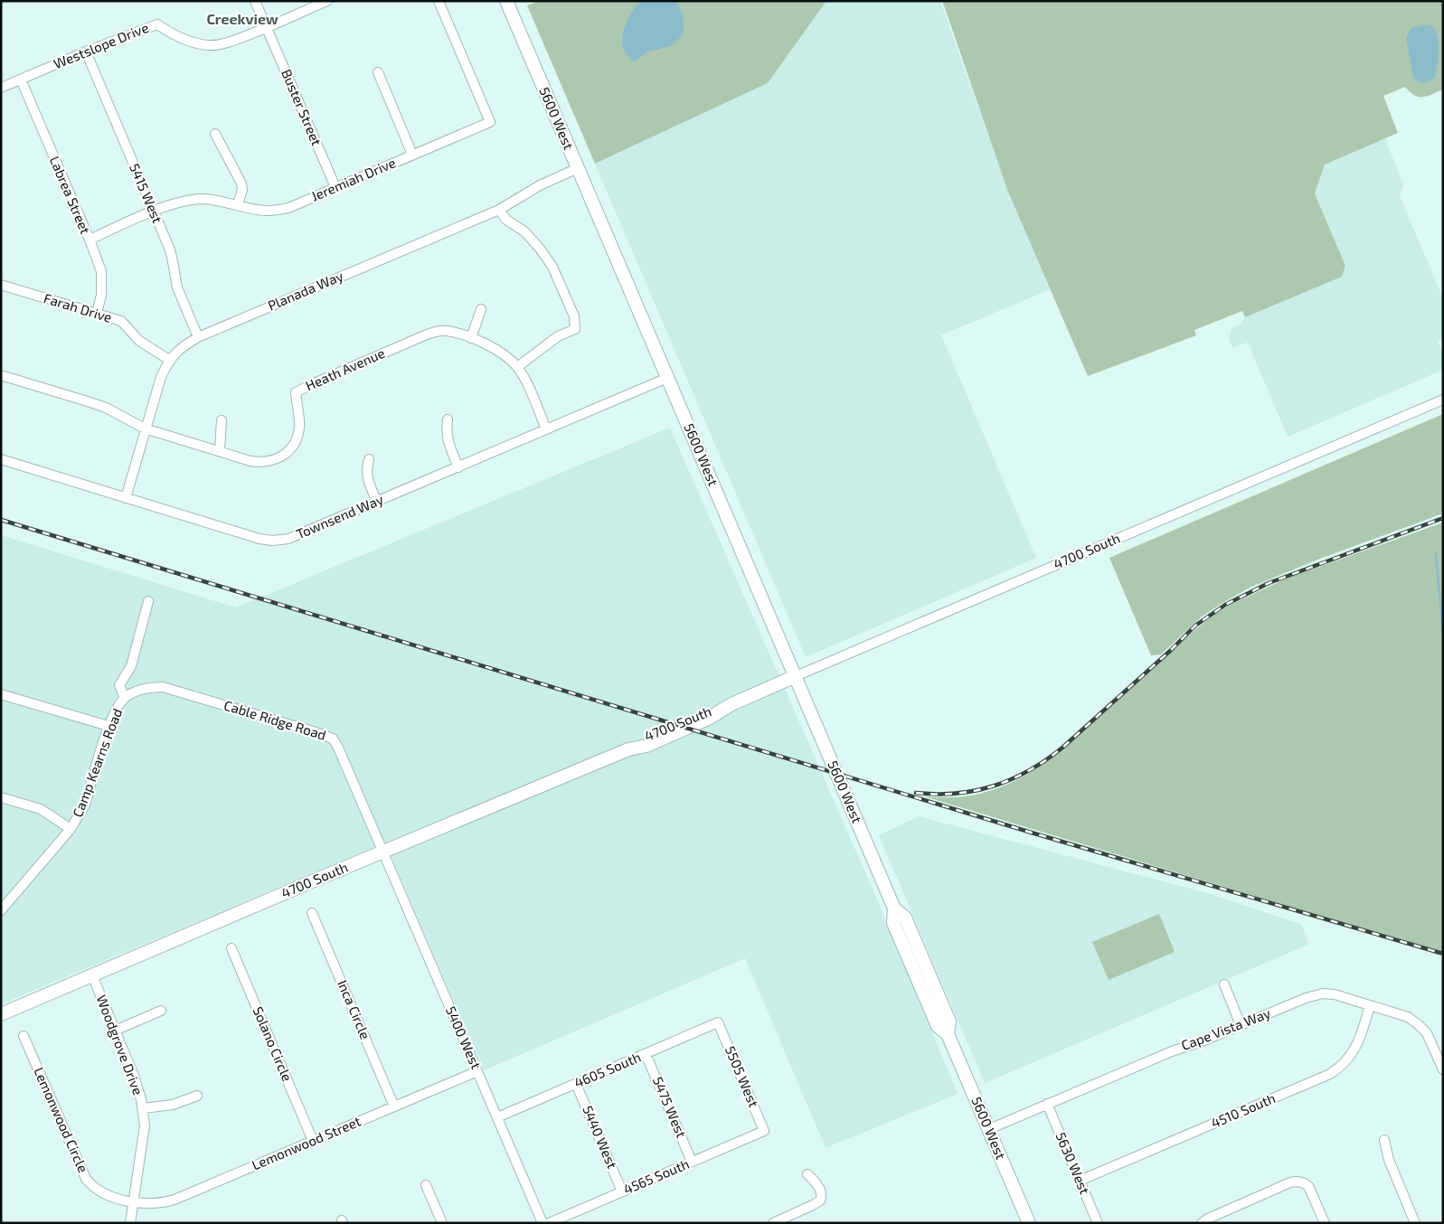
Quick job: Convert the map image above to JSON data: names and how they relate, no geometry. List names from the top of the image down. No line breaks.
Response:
{"streets":{"main road":["5600 West","4700 South"],"street":["Westslope Drive","Buster Street","Jeremiah Drive","5415 West","Labrea Street","Planada Way","Farah Drive","Heath Avenue","Townsend Way","Cable Ridge Road","Camp Kearns Road","Inca Circle","Cape Vista Way","5400 West","Solano Circle","Woodgrove Drive","4605 South","5505 West","5475 West","4510 South","Lemonwood Circle","5440 West","Lemonwood Street","5630 West","4565 South"]},"crossings":[["Westslope Drive","Buster Street"],["Westslope Drive","5415 West"],["Westslope Drive","Labrea Street"],["Buster Street","Jeremiah Drive"],["5600 West","Planada Way"],["5600 West","Townsend Way"],["5600 West","4700 South"],["5600 West","Cape Vista Way"],["Jeremiah Drive","5415 West"],["Jeremiah Drive","Labrea Street"],["5415 West","Planada Way"],["Labrea Street","Farah Drive"],["Planada Way","Farah Drive"],["Planada Way","Heath Avenue"],["Planada Way","Townsend Way"],["Heath Avenue","Townsend Way"],["4700 South","Cable Ridge Road"],["4700 South","5400 West"],["4700 South","Woodgrove Drive"],["Cable Ridge Road","Camp Kearns Road"],["Cable Ridge Road","5400 West"],["Inca Circle","Lemonwood Street"],["Cape Vista Way","4510 South"],["Cape Vista Way","5630 West"],["5400 West","4605 South"],["5400 West","Lemonwood Street"],["Solano Circle","Lemonwood Street"],["Woodgrove Drive","Lemonwood Circle"],["Woodgrove Drive","Lemonwood Street"],["4605 South","5505 West"],["4605 South","5475 West"],["4605 South","5440 West"],["5505 West","4565 South"],["5475 West","4565 South"],["4510 South","5630 West"],["Lemonwood Circle","Lemonwood Street"],["5440 West","4565 South"]],"districts":["Creekview"]}
